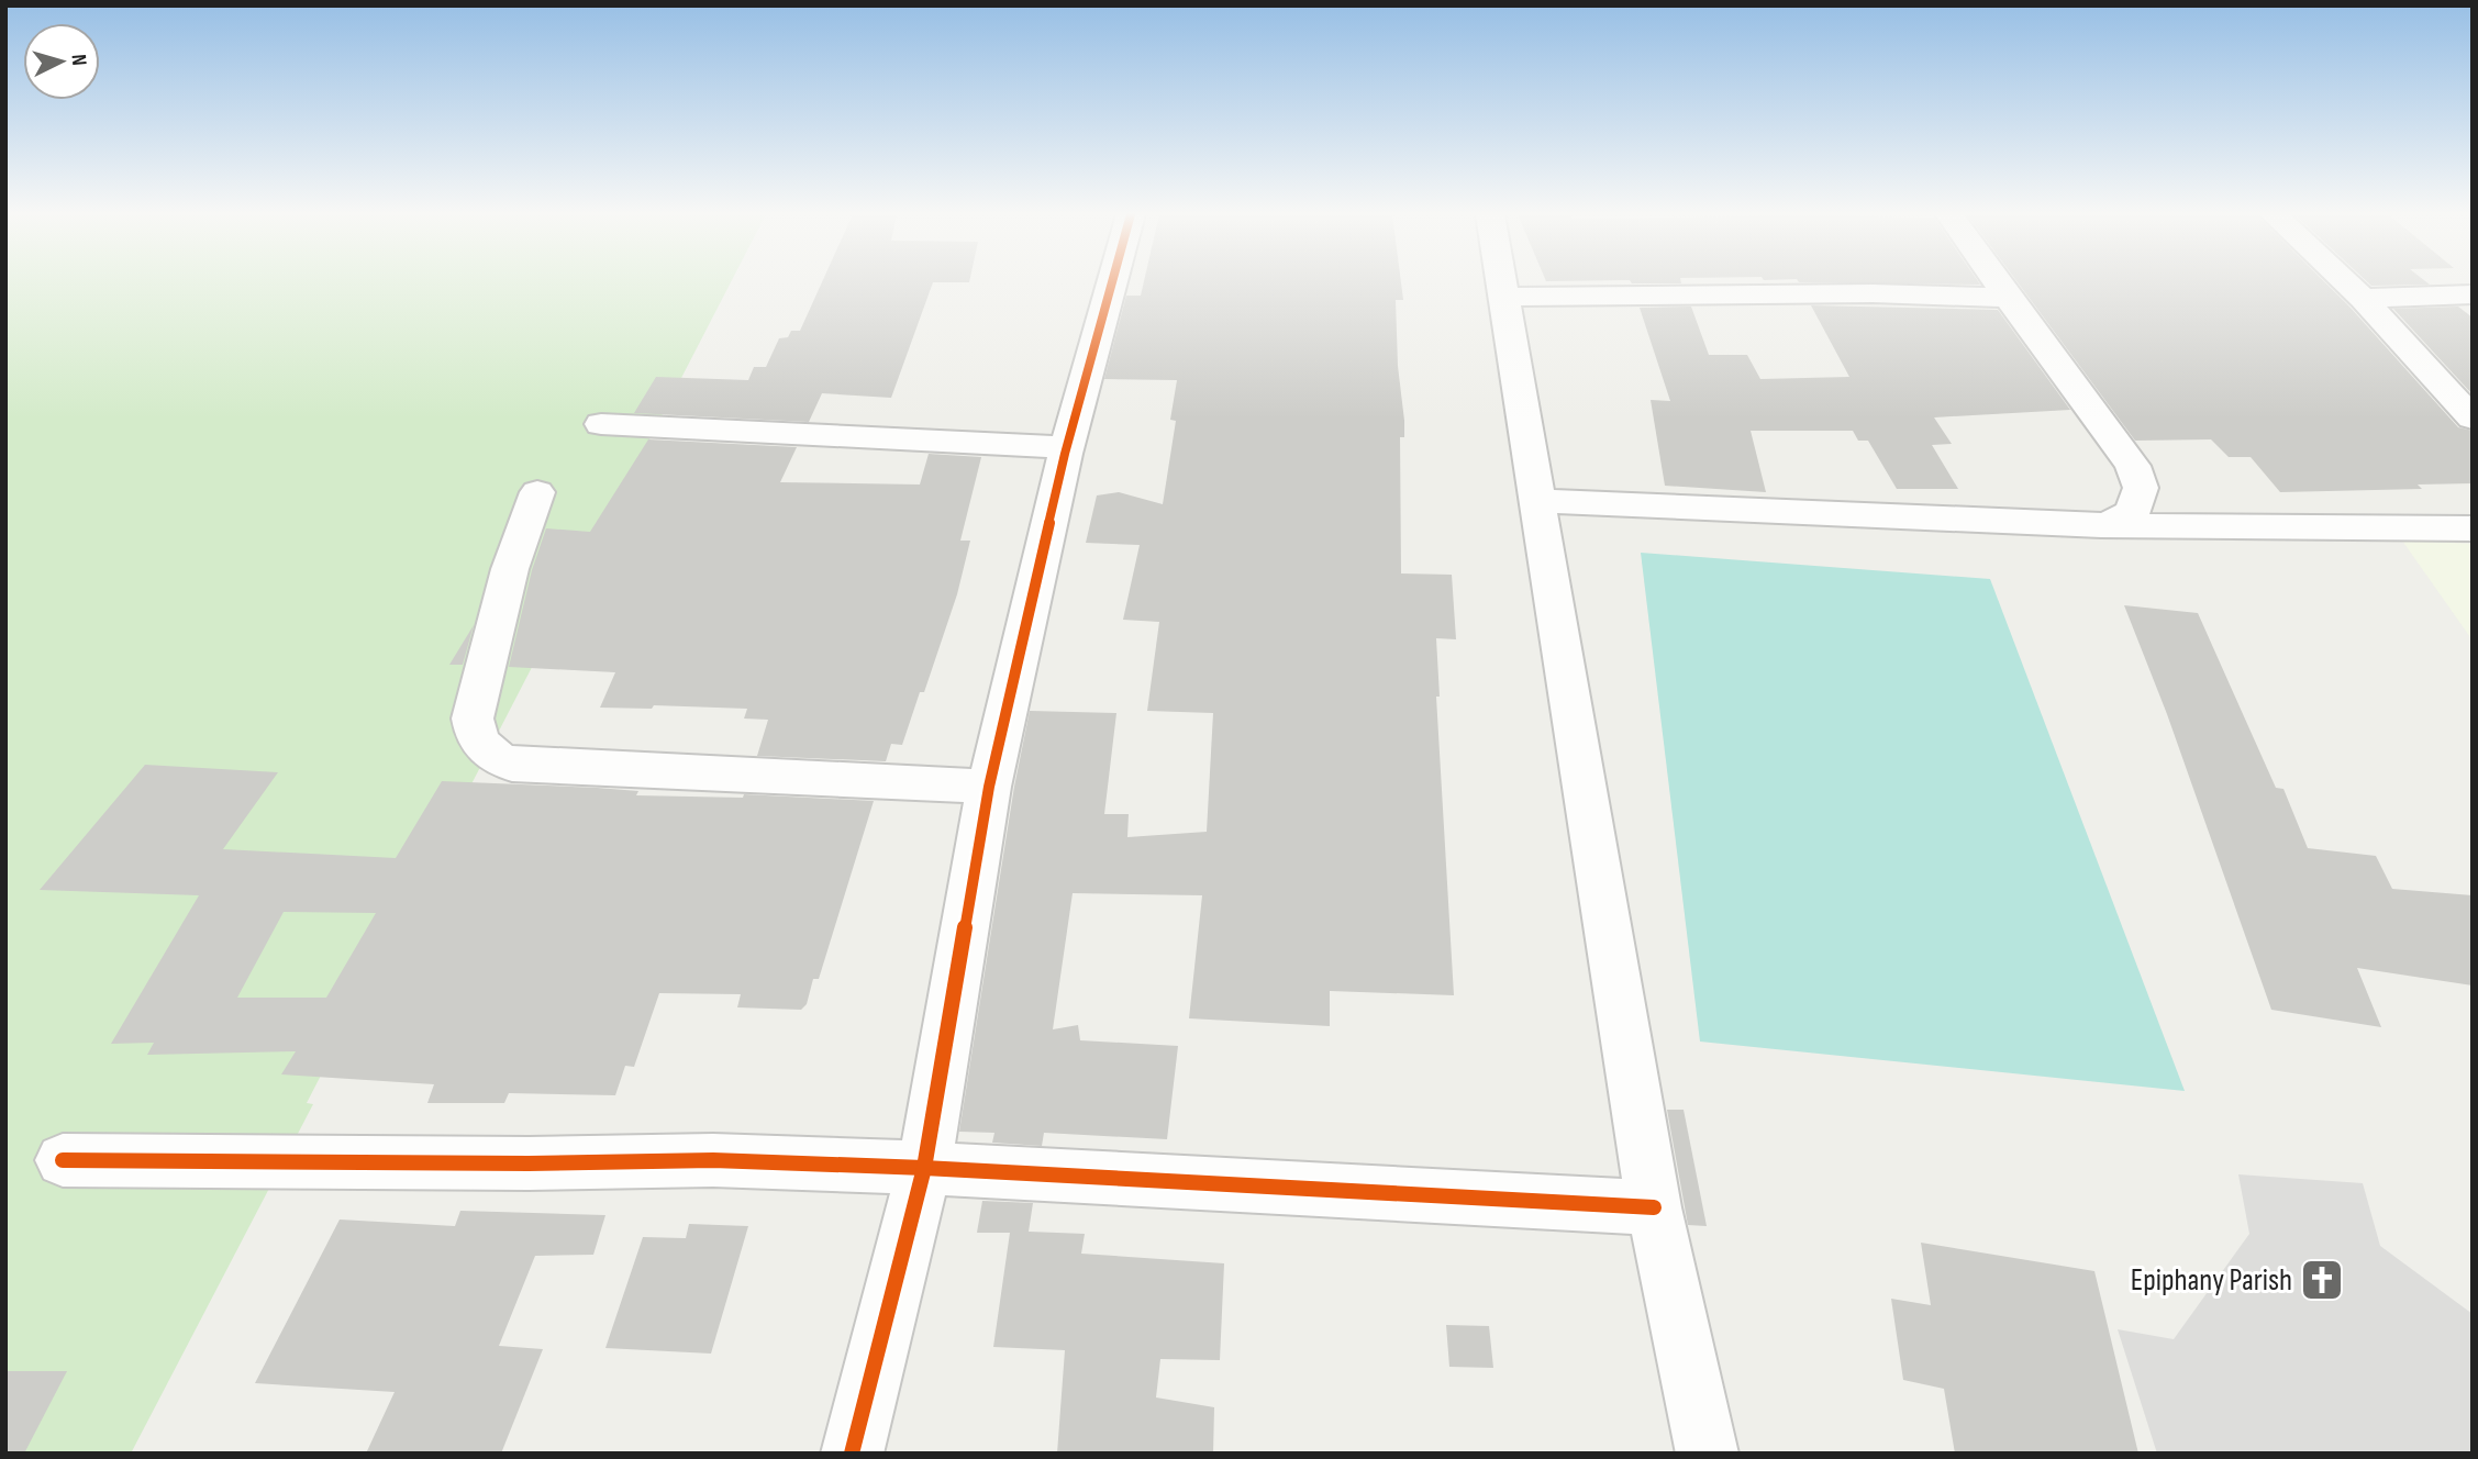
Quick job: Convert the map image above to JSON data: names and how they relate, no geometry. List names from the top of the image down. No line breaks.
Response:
{"places":{"church":["Epiphany Parish"]},"north":"right"}
